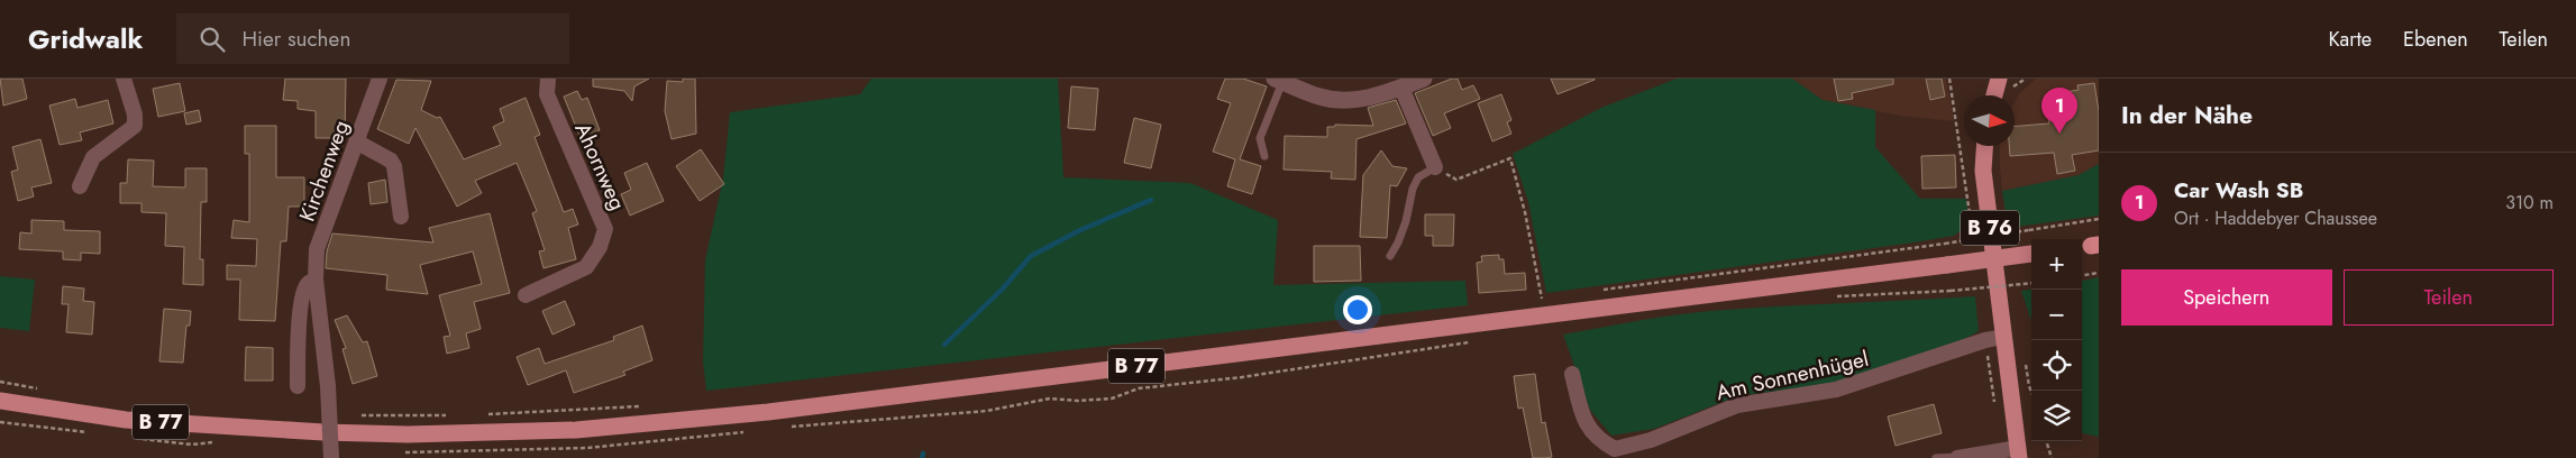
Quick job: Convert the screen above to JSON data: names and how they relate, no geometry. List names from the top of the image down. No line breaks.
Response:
{"streets":{"main road":["B 76","B 77"],"street":["Ahornweg","Kirchenweg","Am Sonnenhügel"]},"crossings":[["B 76","Am Sonnenhügel"]],"north":"right","page":{"header":"Gridwalk","search":"Hier suchen","nav":["Karte","Ebenen","Teilen"],"heading":"In der Nähe","pins":"1","list":[{"mark":"1","name":"Car Wash SB","note":"Ort · Haddebyer Chaussee","value":"310 m"}],"map_buttons":["+","−"],"buttons":["Speichern","Teilen"]}}
